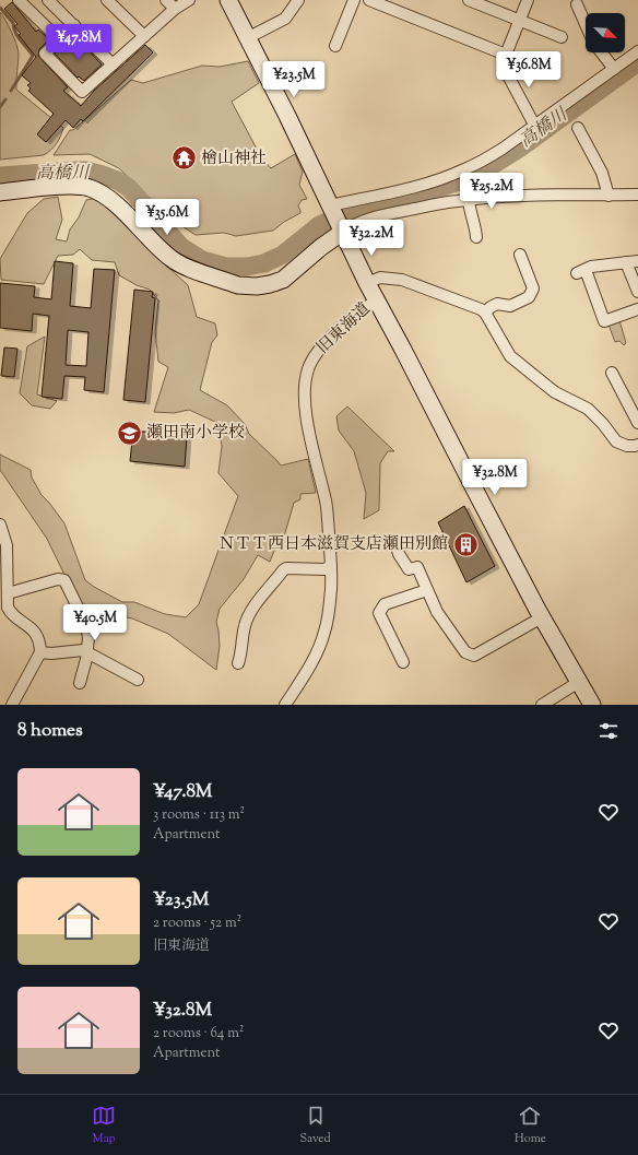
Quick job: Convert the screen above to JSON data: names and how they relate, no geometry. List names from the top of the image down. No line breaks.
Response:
{"streets":{"street":["旧東海道"]},"water":["高橋川"],"places":{"temple":["檜山神社"],"school or university":["瀬田南小学校"],"building":["ＮＴＴ西日本滋賀支店瀬田別館"]},"north":"bottom right","page":{"price":["¥47.8M","¥36.8M","¥23.5M","¥25.2M","¥35.6M","¥32.2M","¥32.8M","¥40.5M"],"heading":"8 homes","list":[{"name":"¥47.8M","note":"3 rooms · 113 m² · Apartment"},{"name":"¥23.5M","note":"2 rooms · 52 m² · 旧東海道"},{"name":"¥32.8M","note":"2 rooms · 64 m² · Apartment"}],"tabs":["Map","Saved","Home"]}}
